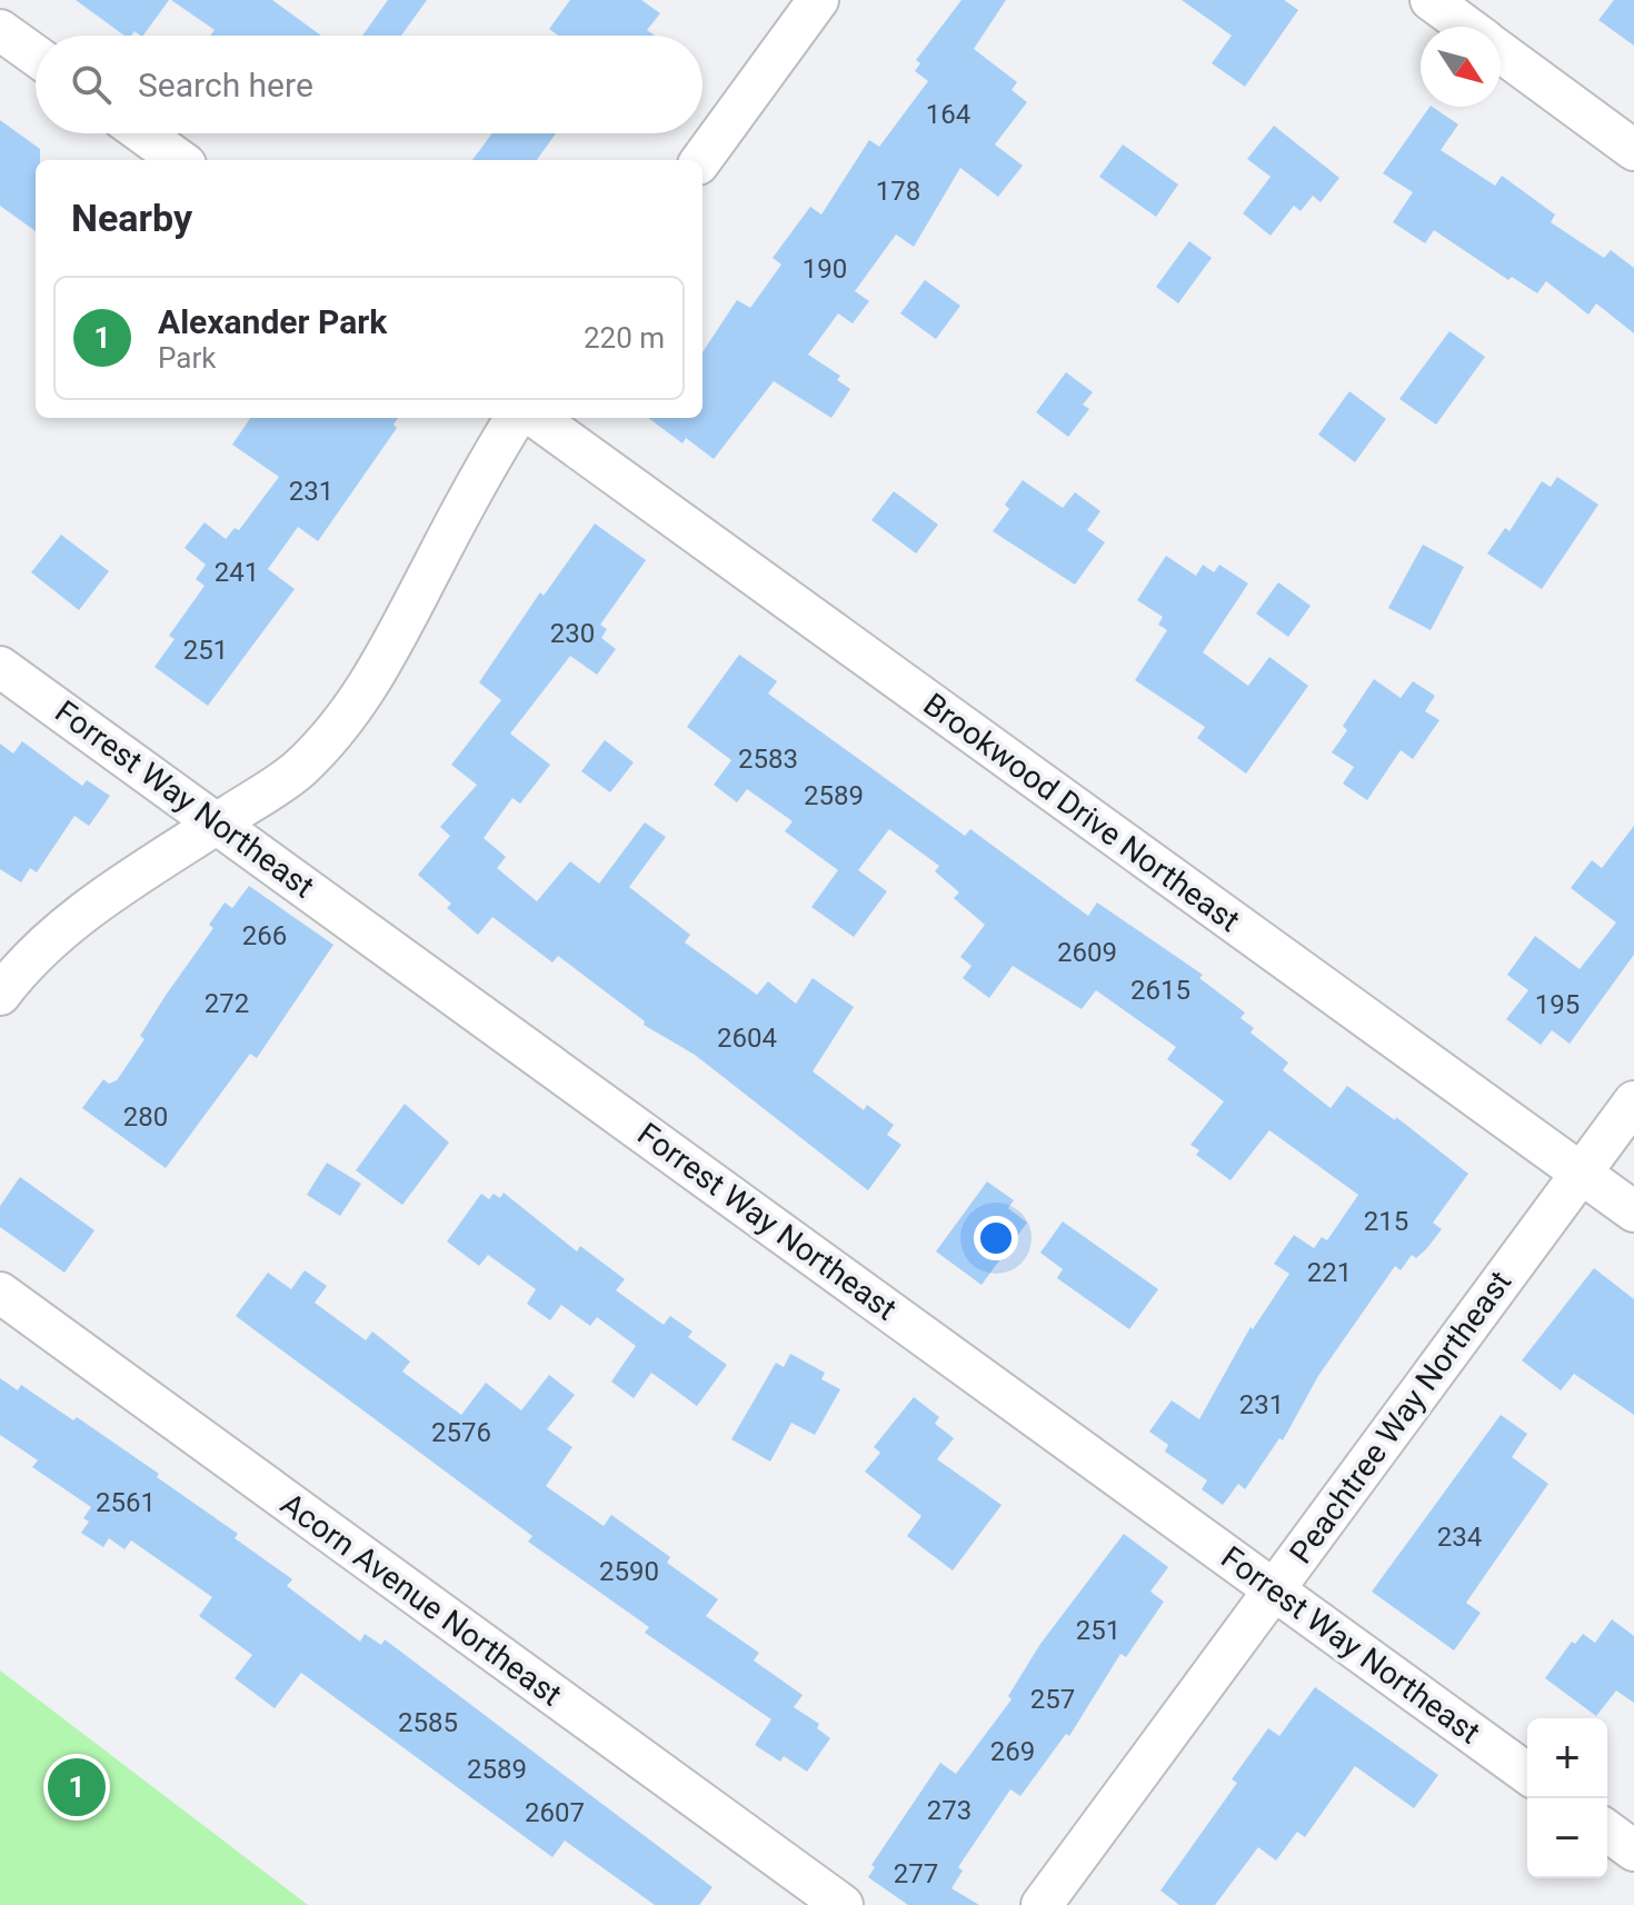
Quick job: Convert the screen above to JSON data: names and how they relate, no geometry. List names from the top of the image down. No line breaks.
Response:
{"streets":{"street":["Forrest Way Northeast","Brookwood Drive Northeast","Peachtree Way Northeast","Acorn Avenue Northeast"]},"crossings":[["Forrest Way Northeast","Peachtree Way Northeast"],["Brookwood Drive Northeast","Peachtree Way Northeast"]],"house_numbers":["164","178","190","231","241","230","251","2583","2589","266","2609","2615","272","195","2604","280","215","221","231","2576","2561","234","2590","251","257","2585","269","2589","273","2607","277"],"north":"bottom right","page":{"search":"Search here","heading":"Nearby","list":[{"mark":"1","name":"Alexander Park","note":"Park","value":"220 m"}],"map_buttons":["+","−"],"pins":"1"}}
